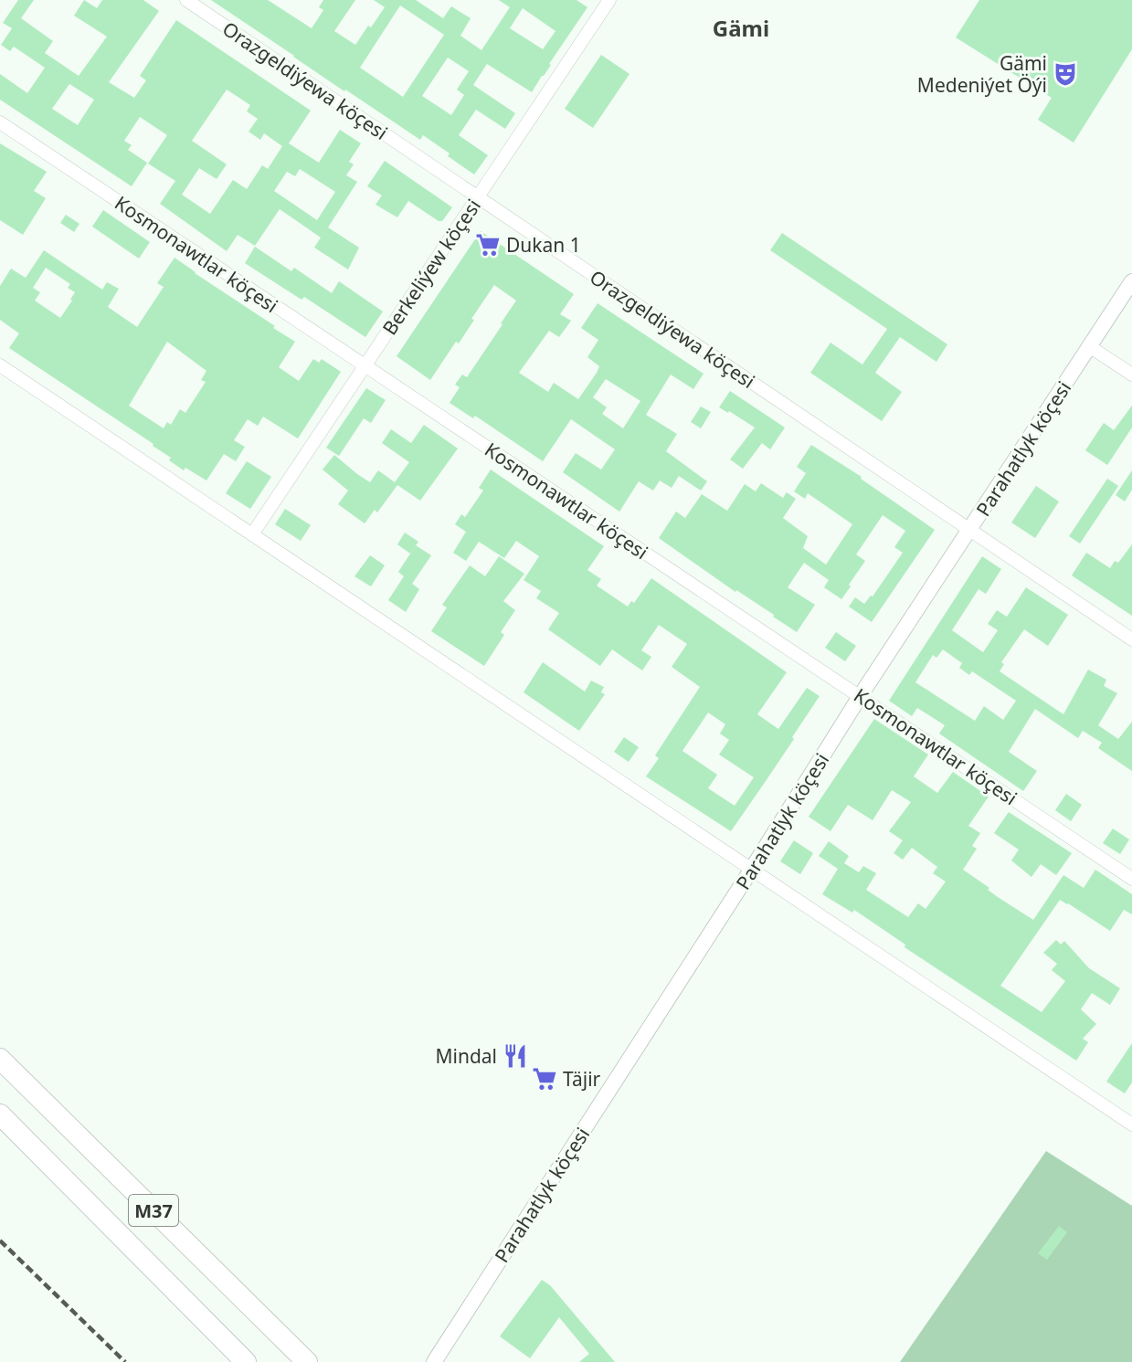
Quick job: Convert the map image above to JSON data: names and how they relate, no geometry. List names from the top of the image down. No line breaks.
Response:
{"streets":{"highway":["M37"],"street":["Orazgeldiýewa köçesi","Kosmonawtlar köçesi","Berkeliýew köçesi","Parahatlyk köçesi"]},"crossings":[["Orazgeldiýewa köçesi","Berkeliýew köçesi"],["Orazgeldiýewa köçesi","Parahatlyk köçesi"],["Kosmonawtlar köçesi","Berkeliýew köçesi"],["Kosmonawtlar köçesi","Parahatlyk köçesi"]],"districts":["Gämi"],"places":{"theatre":["Gämi Medeniýet Öýi"],"supermarket":["Dukan 1","Täjir"],"restaurant":["Mindal"]}}
